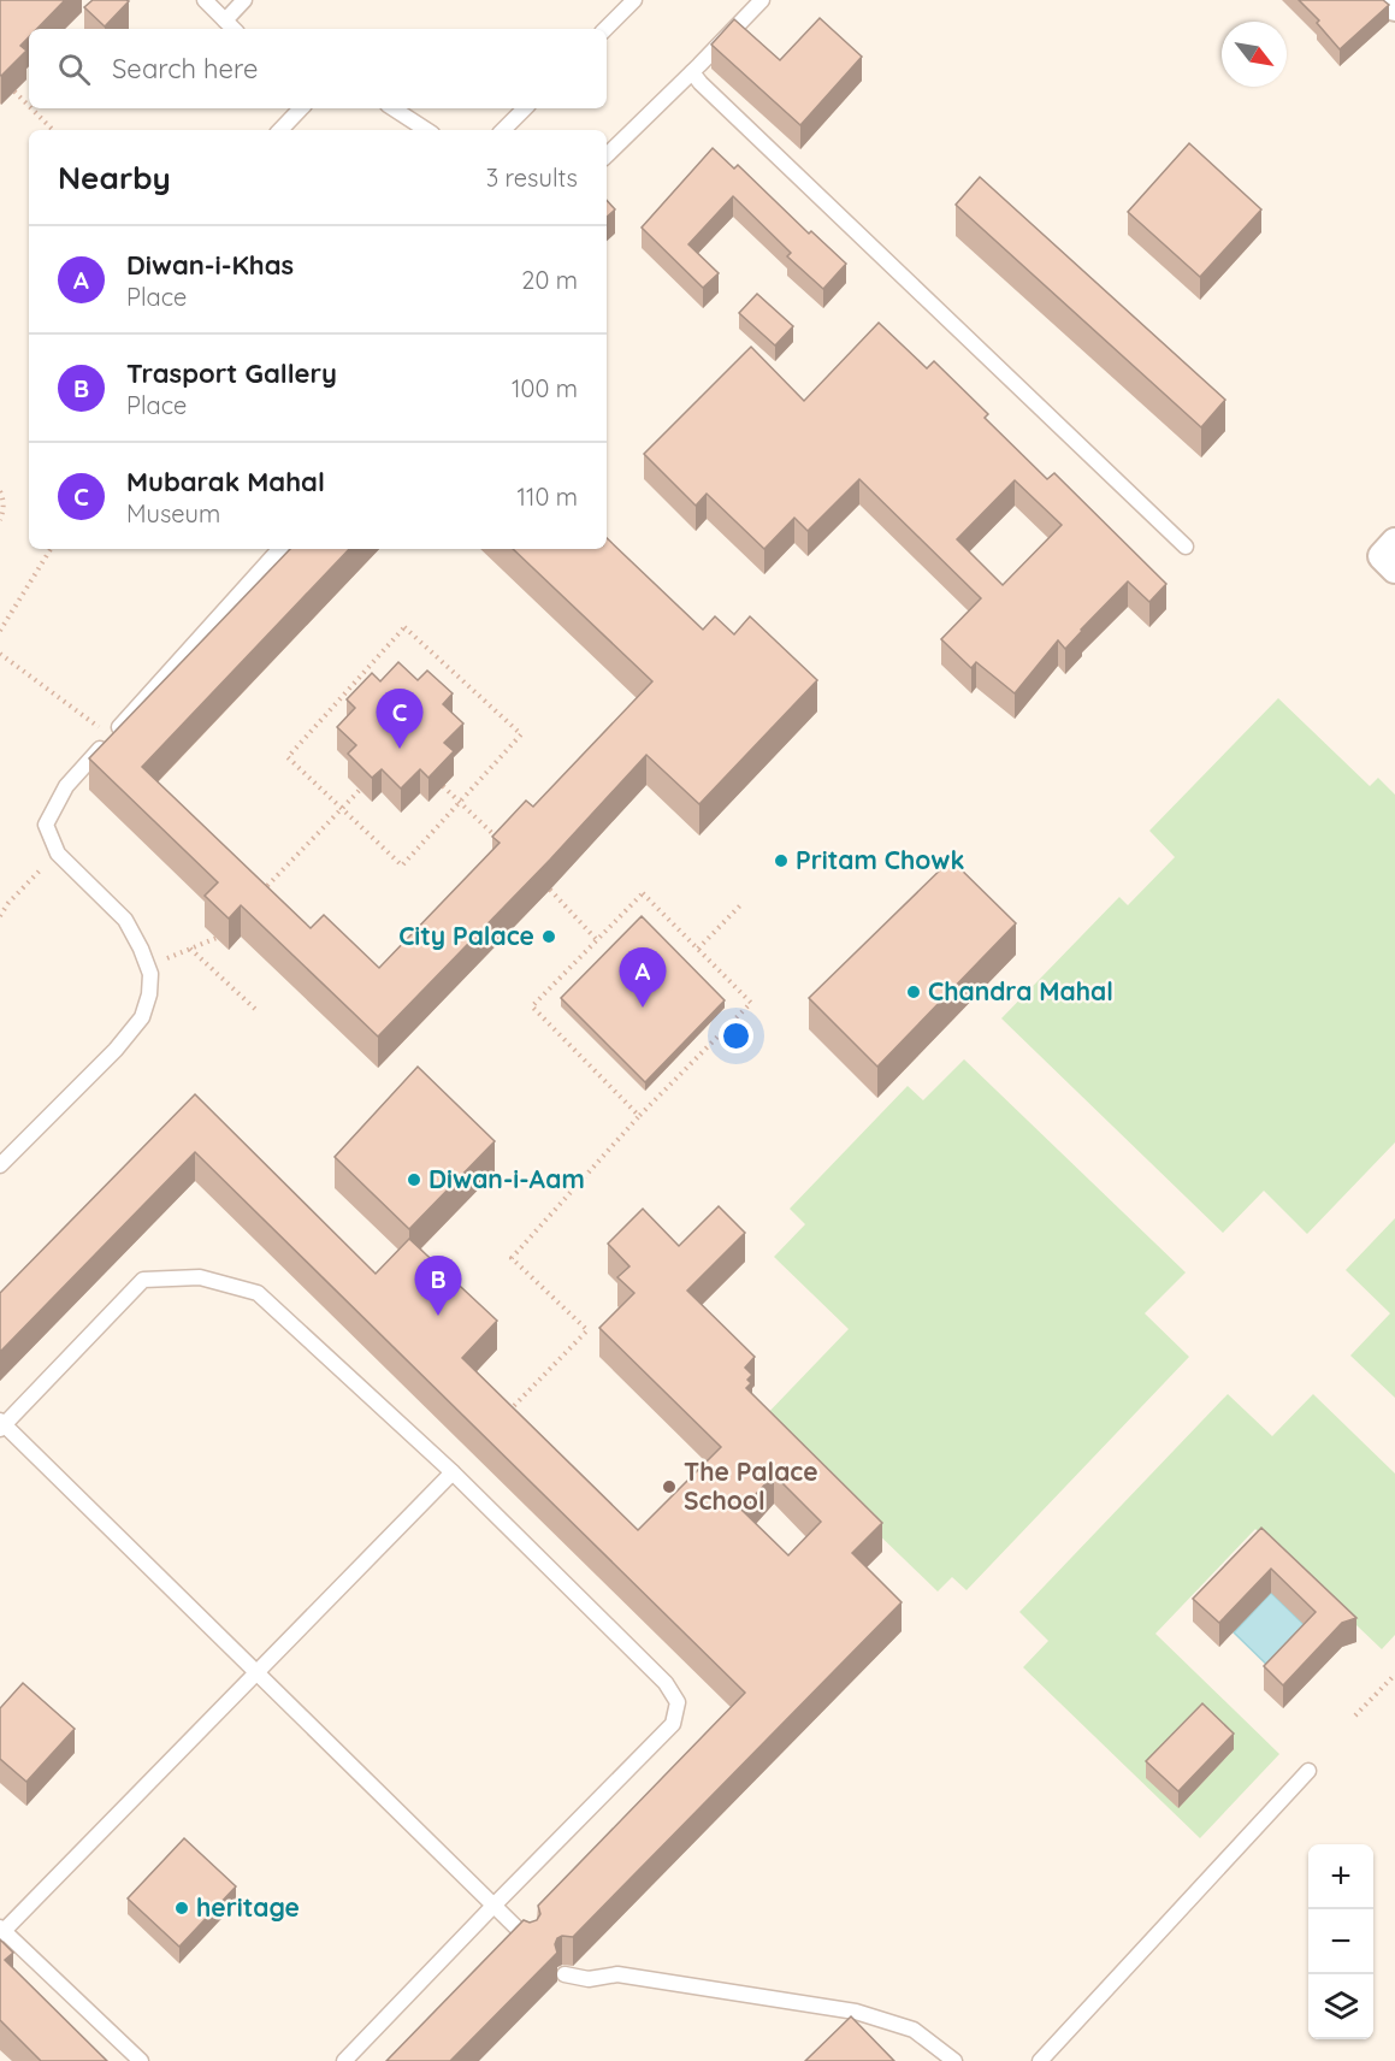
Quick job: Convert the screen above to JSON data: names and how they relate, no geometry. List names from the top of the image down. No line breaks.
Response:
{"places":["Pritam Chowk","City Palace","Chandra Mahal","Diwan-i-Aam","The Palace School","heritage"],"north":"bottom right","page":{"search":"Search here","heading":["Nearby","3 results"],"list":[{"mark":"A","name":"Diwan-i-Khas","note":"Place","value":"20 m"},{"mark":"B","name":"Trasport Gallery","note":"Place","value":"100 m"},{"mark":"C","name":"Mubarak Mahal","note":"Museum","value":"110 m"}],"pins":["C","A","B"],"map_buttons":["+","−"]}}
